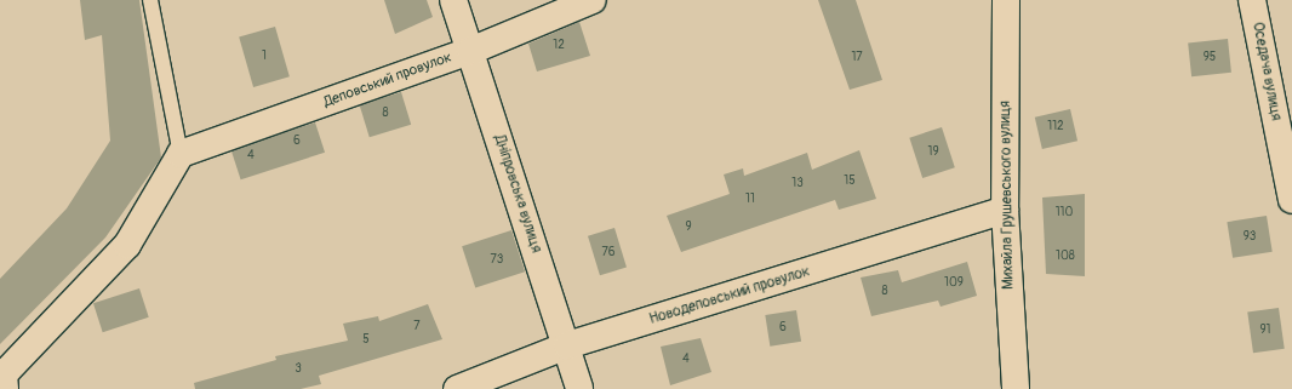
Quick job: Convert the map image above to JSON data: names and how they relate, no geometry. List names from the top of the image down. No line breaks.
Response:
{"streets":{"street":["Оседача вулиця","Деповський провулок","Дніпровська вулиця","Михайла Грушевського вулиця","Новодеповський провулок"]},"crossings":[["Деповський провулок","Дніпровська вулиця"],["Дніпровська вулиця","Новодеповський провулок"],["Михайла Грушевського вулиця","Новодеповський провулок"]],"house_numbers":["12","1","17","95","8","112","6","19","4","15","13","11","110","9","93","76","108","73","109","8","7","6","91","5","4","3"]}
